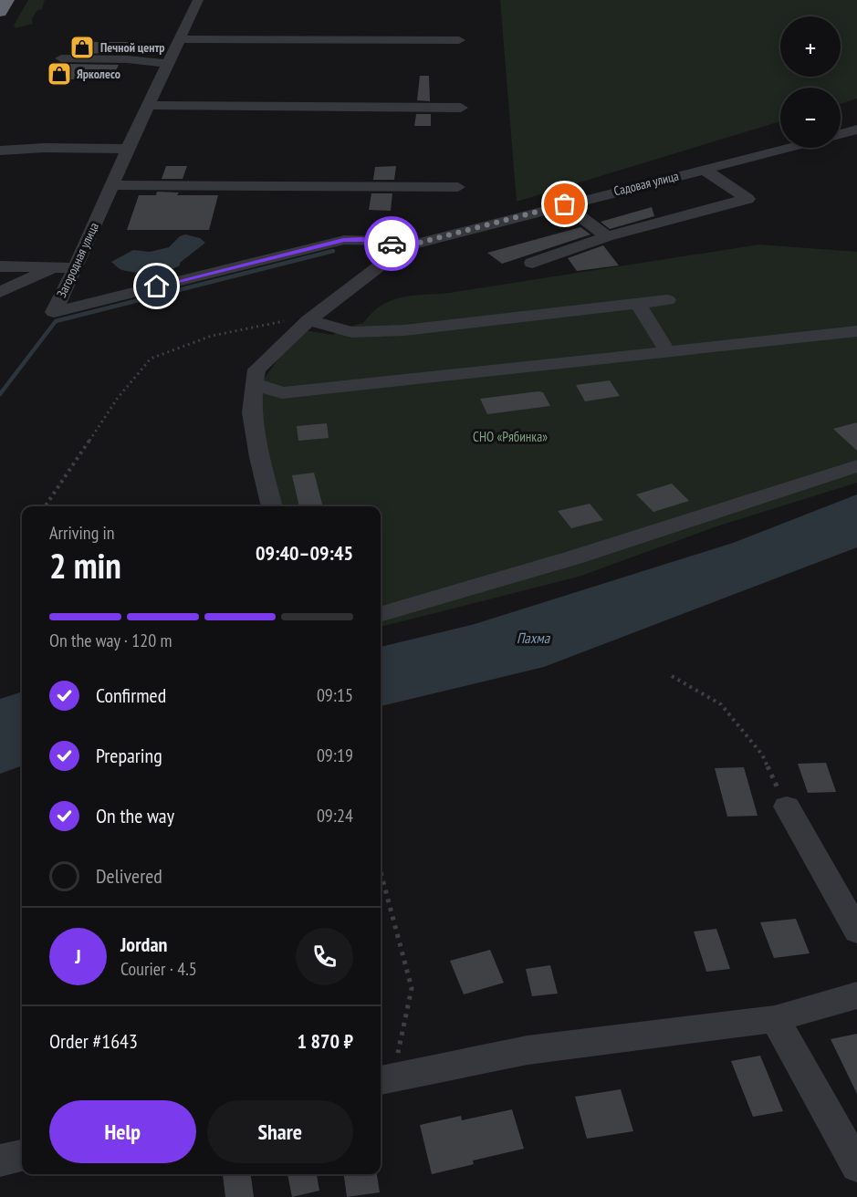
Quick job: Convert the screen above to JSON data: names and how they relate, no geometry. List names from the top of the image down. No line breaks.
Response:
{"streets":{"street":["Садовая улица","Загородная улица"]},"crossings":[["Садовая улица","Загородная улица"]],"water":["Пахма"],"parks":["СНО «Рябинка»"],"places":{"shop":["Печной центр","Ярколесо"]},"page":{"map_buttons":["+","−"],"heading":["2 min","Arriving in","09:40–09:45"],"panel":["Jordan","Courier · 4.5","Order #1643","1 870 ₽"],"bar":"On the way · 120 m","list":[["Confirmed","09:15"],["Preparing","09:19"],["On the way","09:24"],"Delivered"],"round":"J","buttons":["Help","Share"]}}
